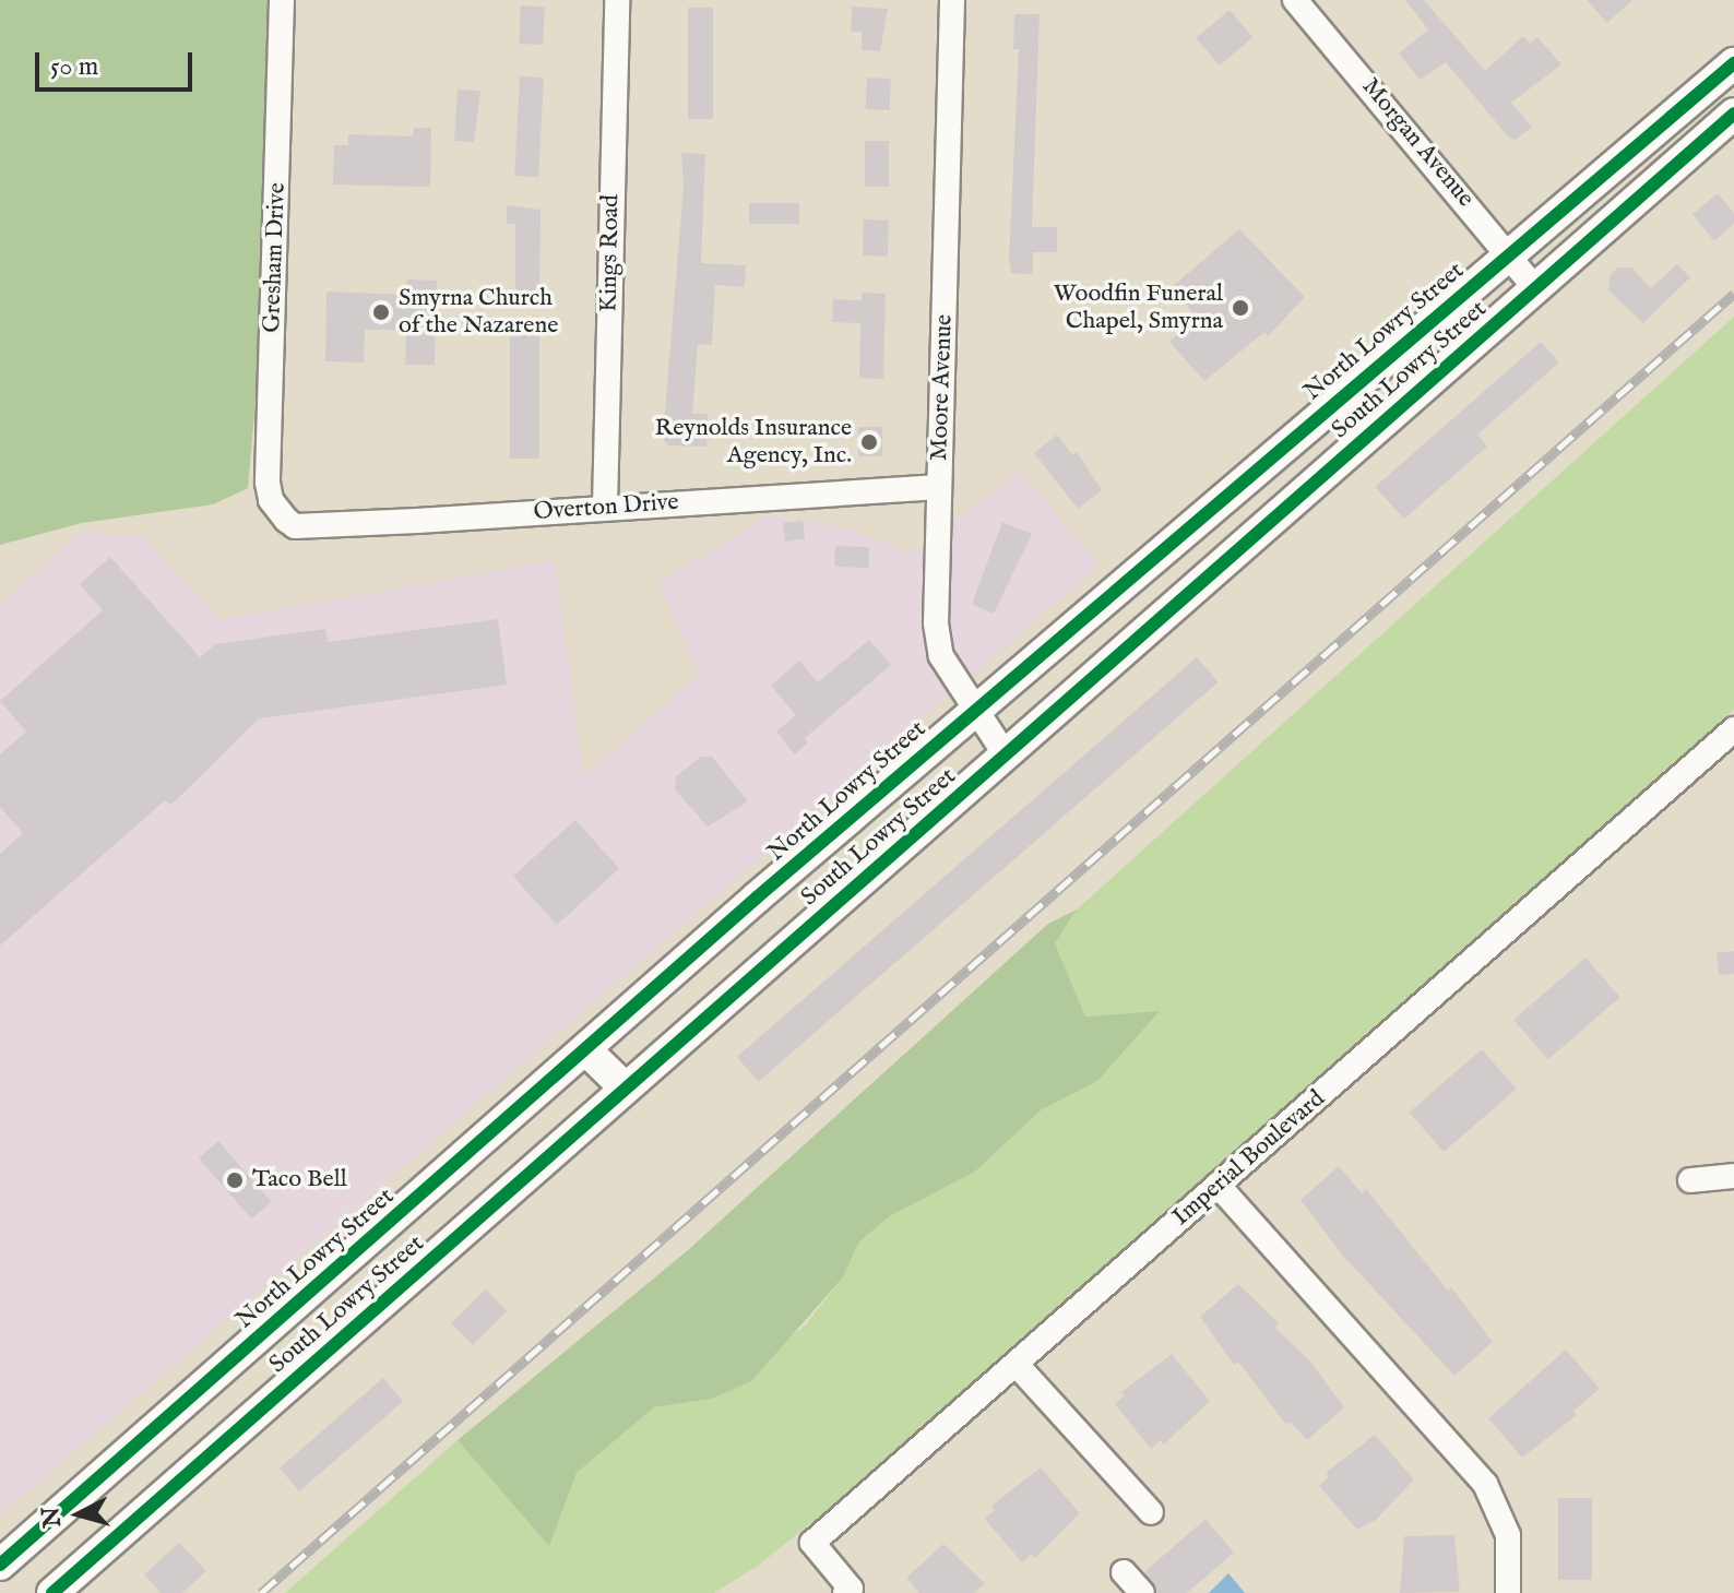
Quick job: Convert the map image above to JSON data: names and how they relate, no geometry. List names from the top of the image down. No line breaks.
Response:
{"streets":{"main road":["North Lowry Street","South Lowry Street"],"street":["Morgan Avenue","Kings Road","Gresham Drive","Moore Avenue","Overton Drive","Imperial Boulevard"]},"crossings":[["Morgan Avenue","North Lowry Street"],["Morgan Avenue","South Lowry Street"],["Kings Road","Overton Drive"],["Gresham Drive","Overton Drive"],["North Lowry Street","Moore Avenue"],["South Lowry Street","Moore Avenue"],["Moore Avenue","Overton Drive"]],"places":["Woodfin Funeral Chapel, Smyrna","Smyrna Church of the Nazarene","Reynolds Insurance Agency, Inc.","Taco Bell"],"scale_bar":"50 m","north":"left"}
